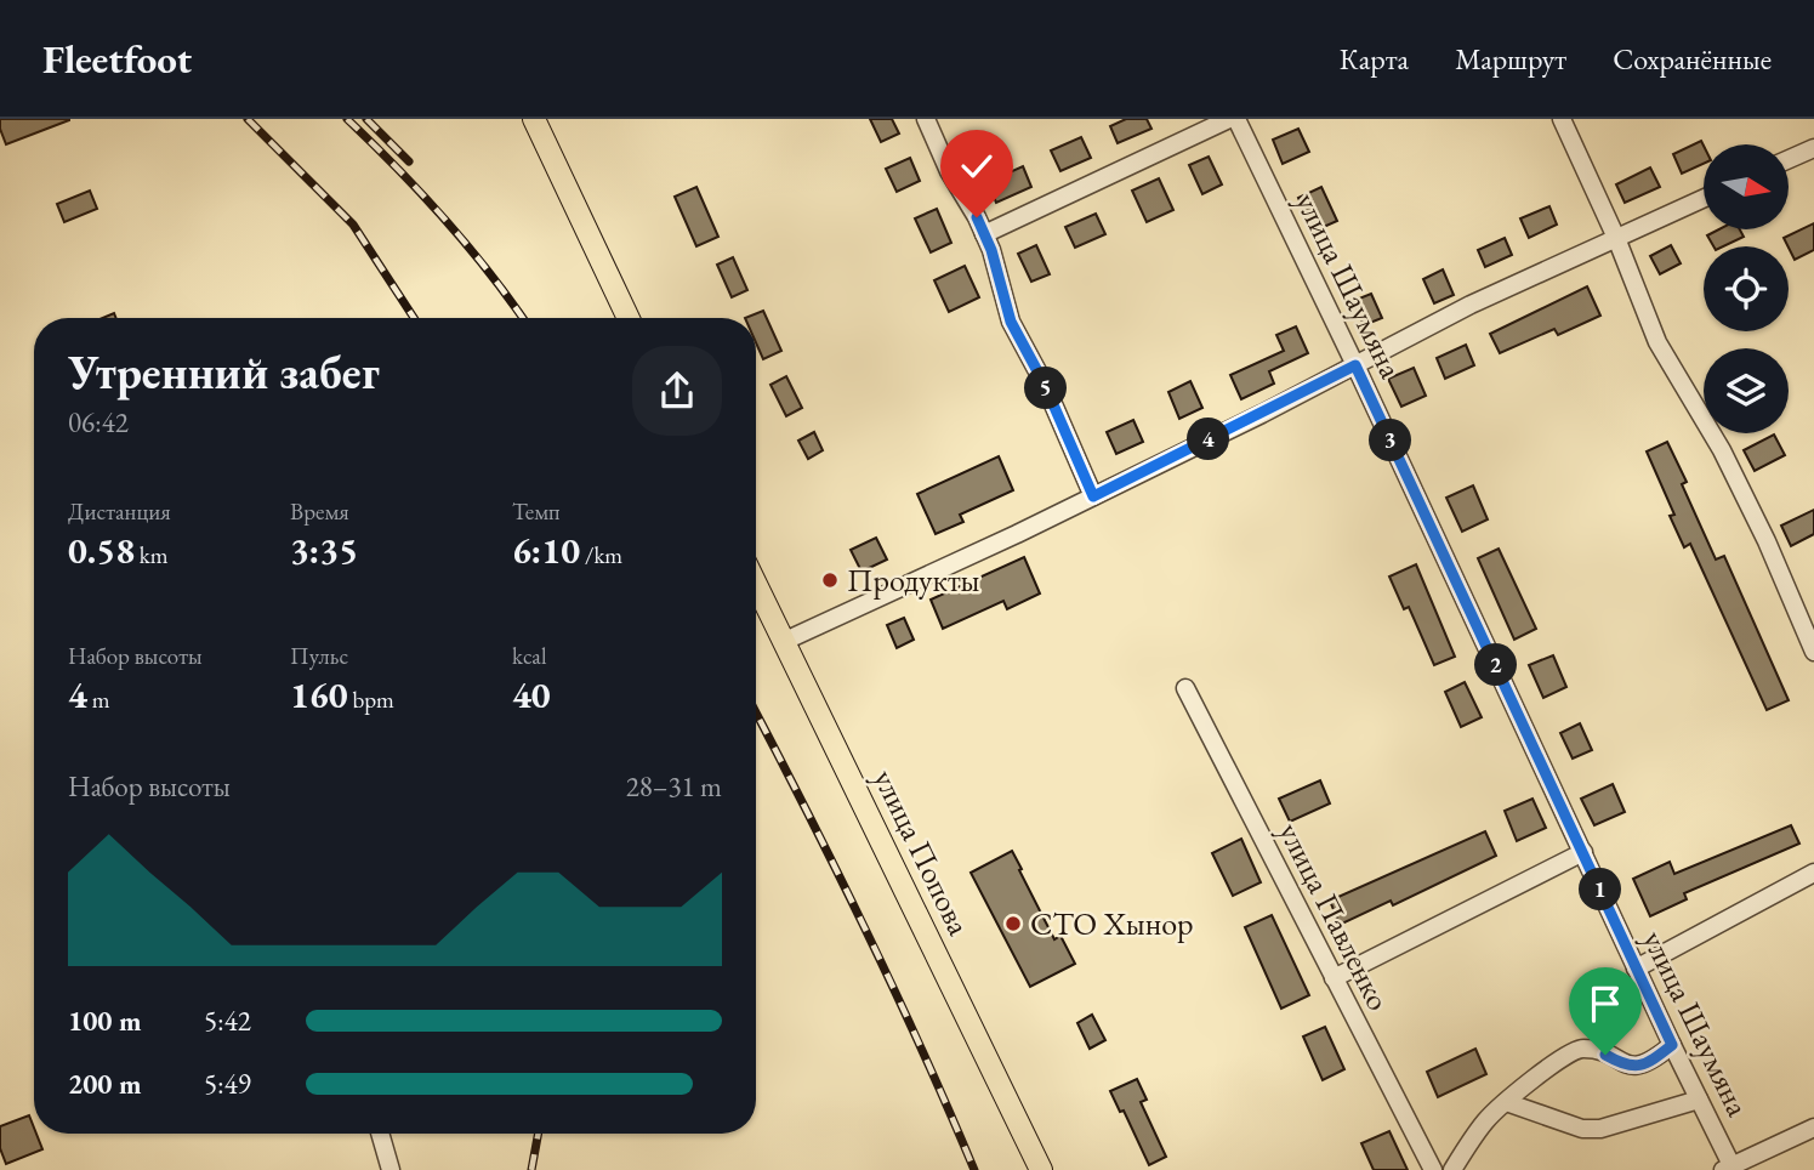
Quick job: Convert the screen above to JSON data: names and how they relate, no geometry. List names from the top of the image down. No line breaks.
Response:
{"streets":{"main road":["улица Попова"],"street":["улица Шаумяна","улица Павленко"]},"places":["Продукты","СТО Хынор"],"north":"right","page":{"header":"Fleetfoot","nav":["Карта","Маршрут","Сохранённые"],"heading":["Утренний забег","06:42"],"pins":["5","4","3","2","1"],"stats":[["Дистанция","0.58 km"],["Время","3:35"],["Темп","6:10 /km"],["Набор высоты","4 m"],["Пульс","160 bpm"],["kcal","40"]],"chart":["Набор высоты","28–31 m"],"list":[{"name":"100 m","note":"5:42"},{"name":"200 m","note":"5:49"}]}}
